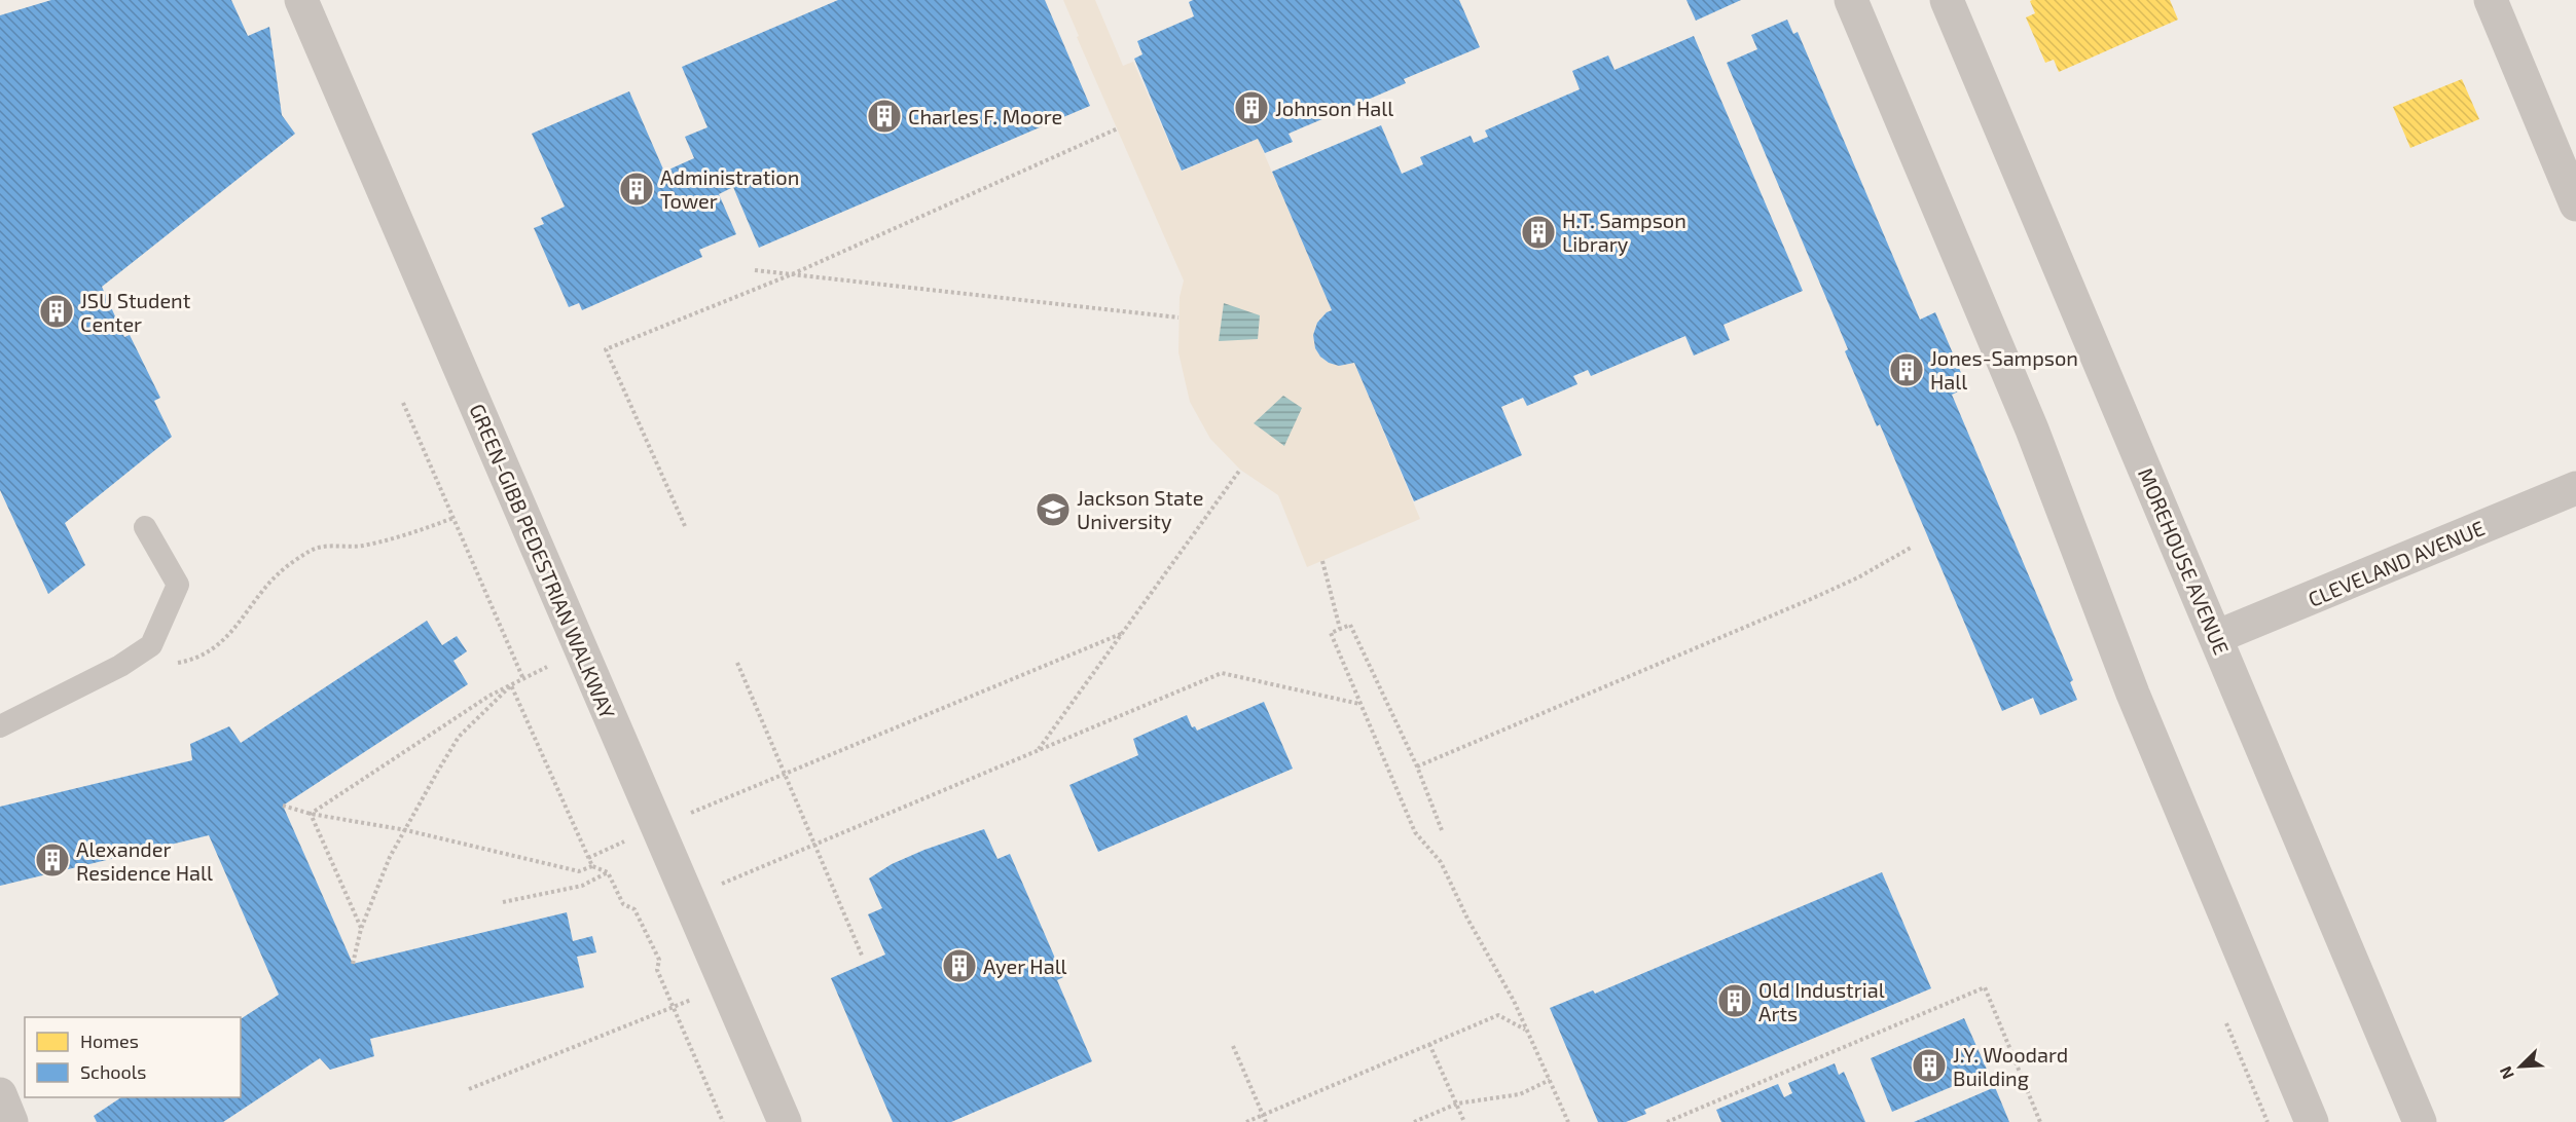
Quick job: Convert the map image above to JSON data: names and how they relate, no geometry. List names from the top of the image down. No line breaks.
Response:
{"streets":{"street":["GREEN-GIBB PEDESTRIAN WALKWAY","MOREHOUSE AVENUE","CLEVELAND AVENUE"]},"crossings":[["MOREHOUSE AVENUE","CLEVELAND AVENUE"]],"places":{"building":["Johnson Hall","Charles F. Moore","Administration Tower","H.T. Sampson Library","JSU Student Center","Jones-Sampson Hall","Alexander Residence Hall","Ayer Hall","Old Industrial Arts","J.Y. Woodard Building"],"school or university":["Jackson State University"]},"legend":["Homes","Schools"],"north":"bottom left"}
